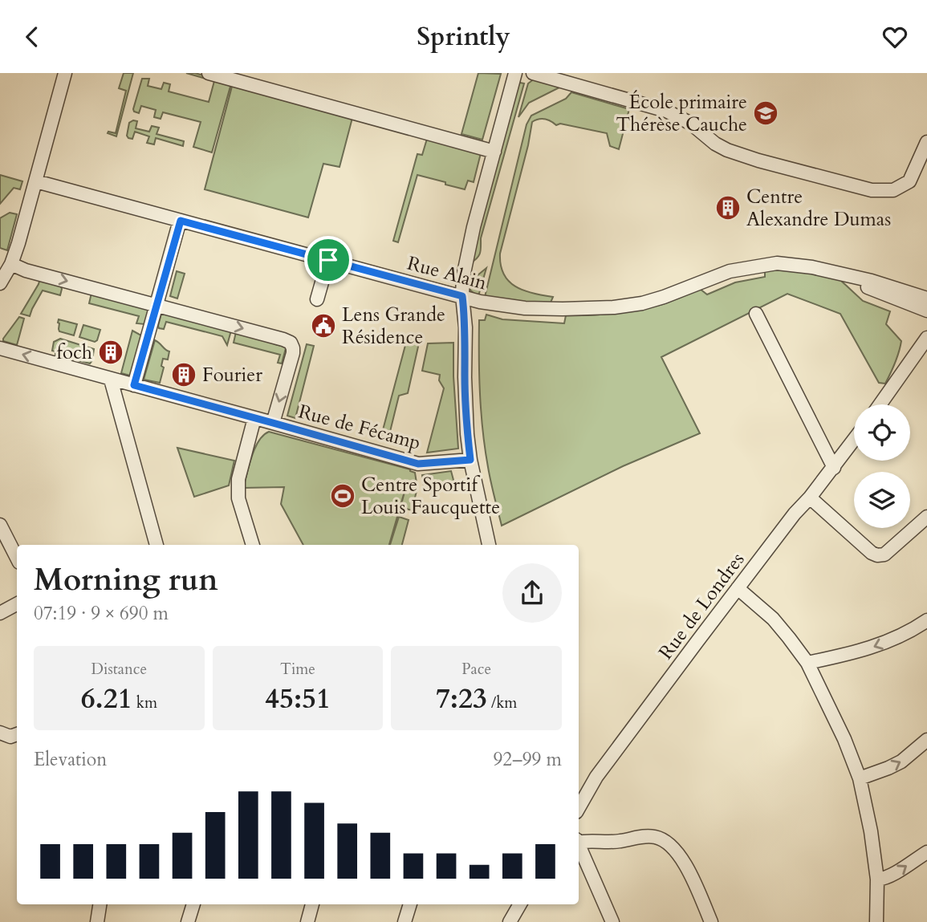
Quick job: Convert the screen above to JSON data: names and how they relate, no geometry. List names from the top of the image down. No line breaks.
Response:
{"streets":{"street":["Rue Alain","Rue de Fécamp","Rue de Londres"]},"places":{"school or university":["École primaire Thérèse Cauche"],"building":["Centre Alexandre Dumas","foch","Fourier"],"public building":["Lens Grande Résidence"],"sports":["Centre Sportif Louis Faucquette"]},"page":{"header":"Sprintly","heading":["Morning run","07:19 · 9 × 690 m"],"stats":[["Distance","6.21 km"],["Time","45:51"],["Pace","7:23 /km"]],"chart":["Elevation","92–99 m"]}}
